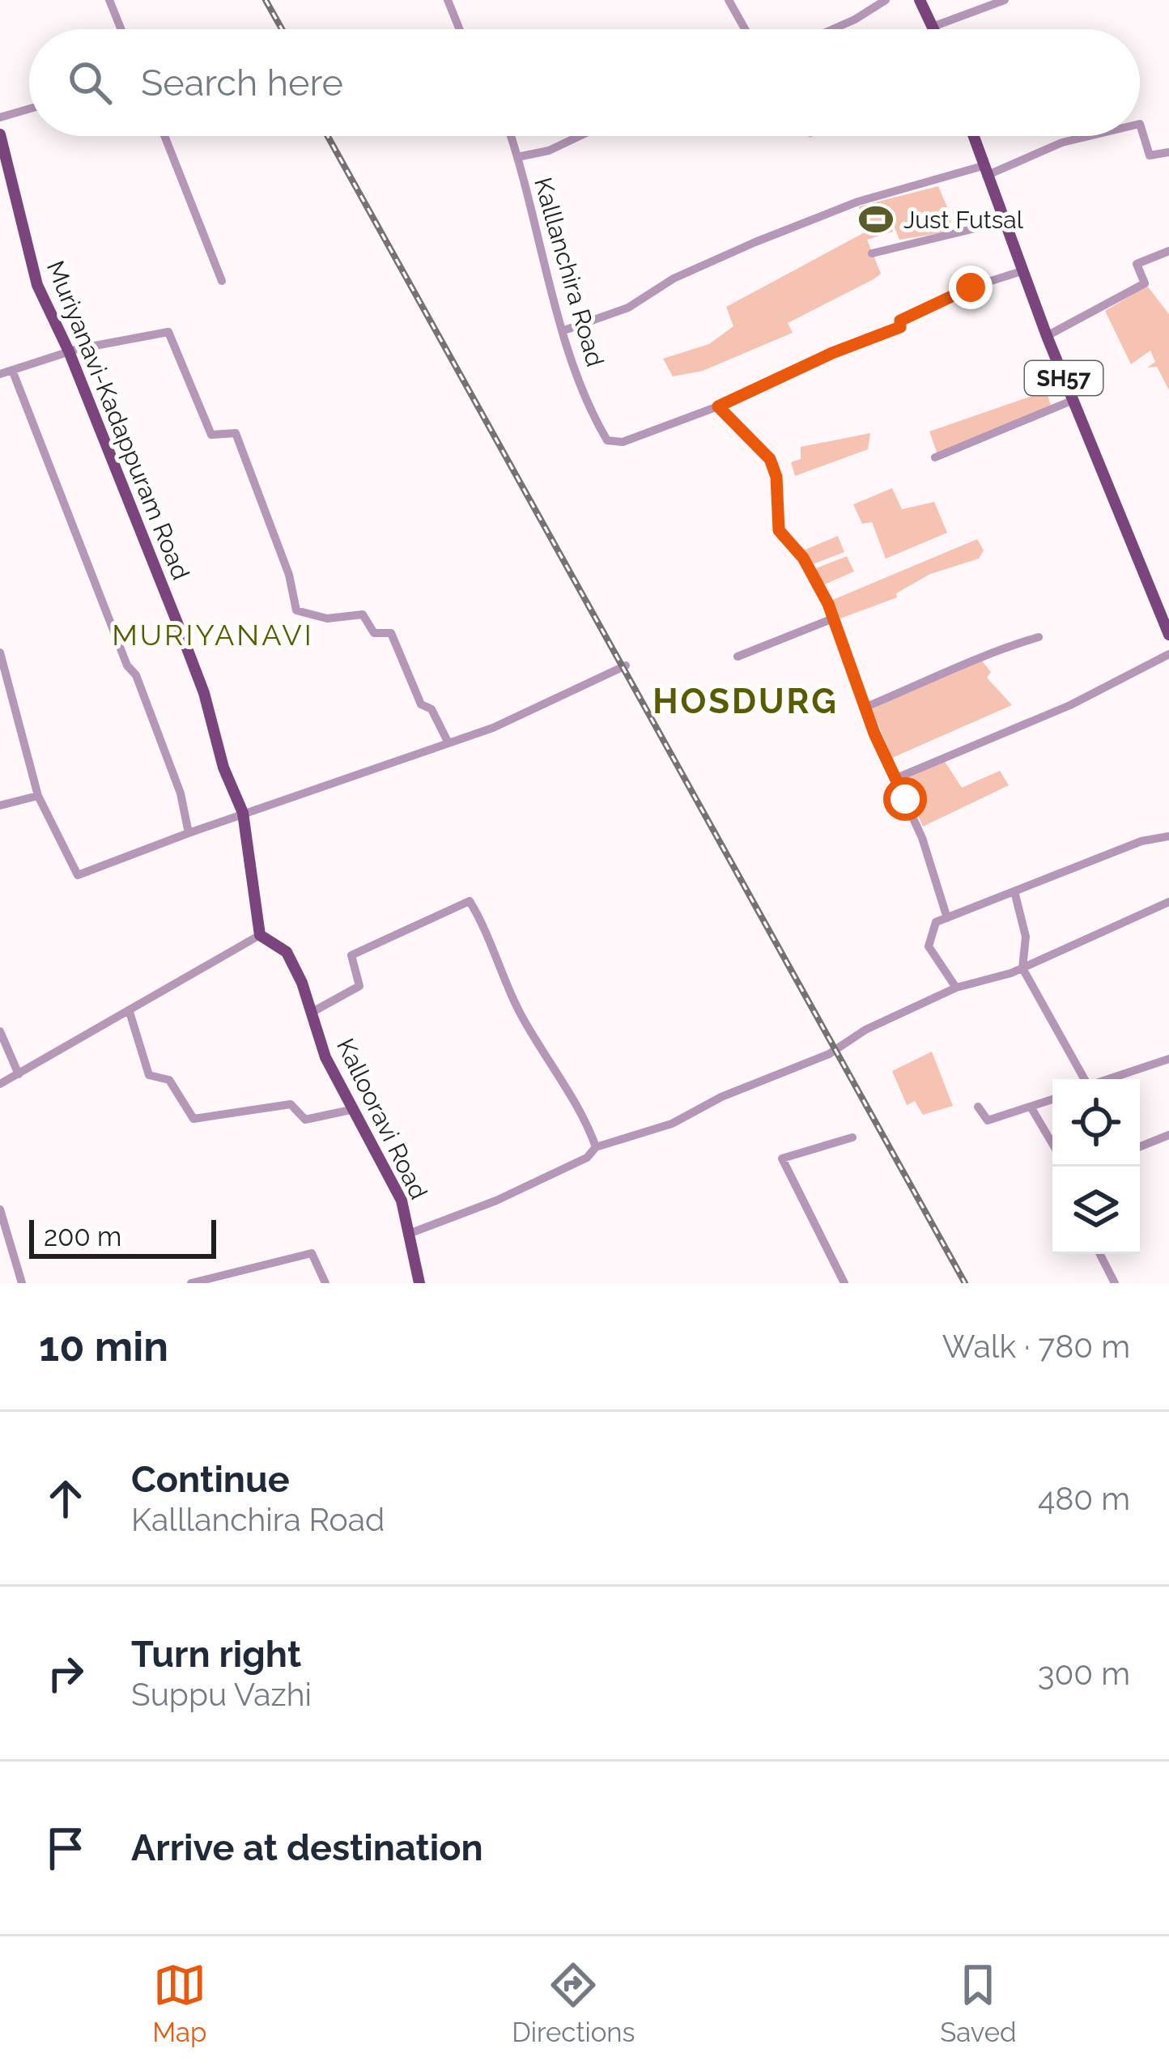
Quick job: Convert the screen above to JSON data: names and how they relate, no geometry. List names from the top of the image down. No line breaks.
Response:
{"streets":{"main road":["SH57","Muriyanavi-Kadappuram Road","Kallooravi Road"],"street":["Kalllanchira Road"]},"crossings":[["Muriyanavi-Kadappuram Road","Kallooravi Road"]],"districts":["MURIYANAVI","HOSDURG"],"places":{"sports":["Just Futsal"]},"scale_bar":"200 m","page":{"search":"Search here","scale":"200 m","heading":["10 min","Walk · 780 m"],"list":[["Continue","Kalllanchira Road","480 m"],["Turn right","Suppu Vazhi","300 m"],"Arrive at destination"],"nav":["Map","Directions","Saved"]}}
